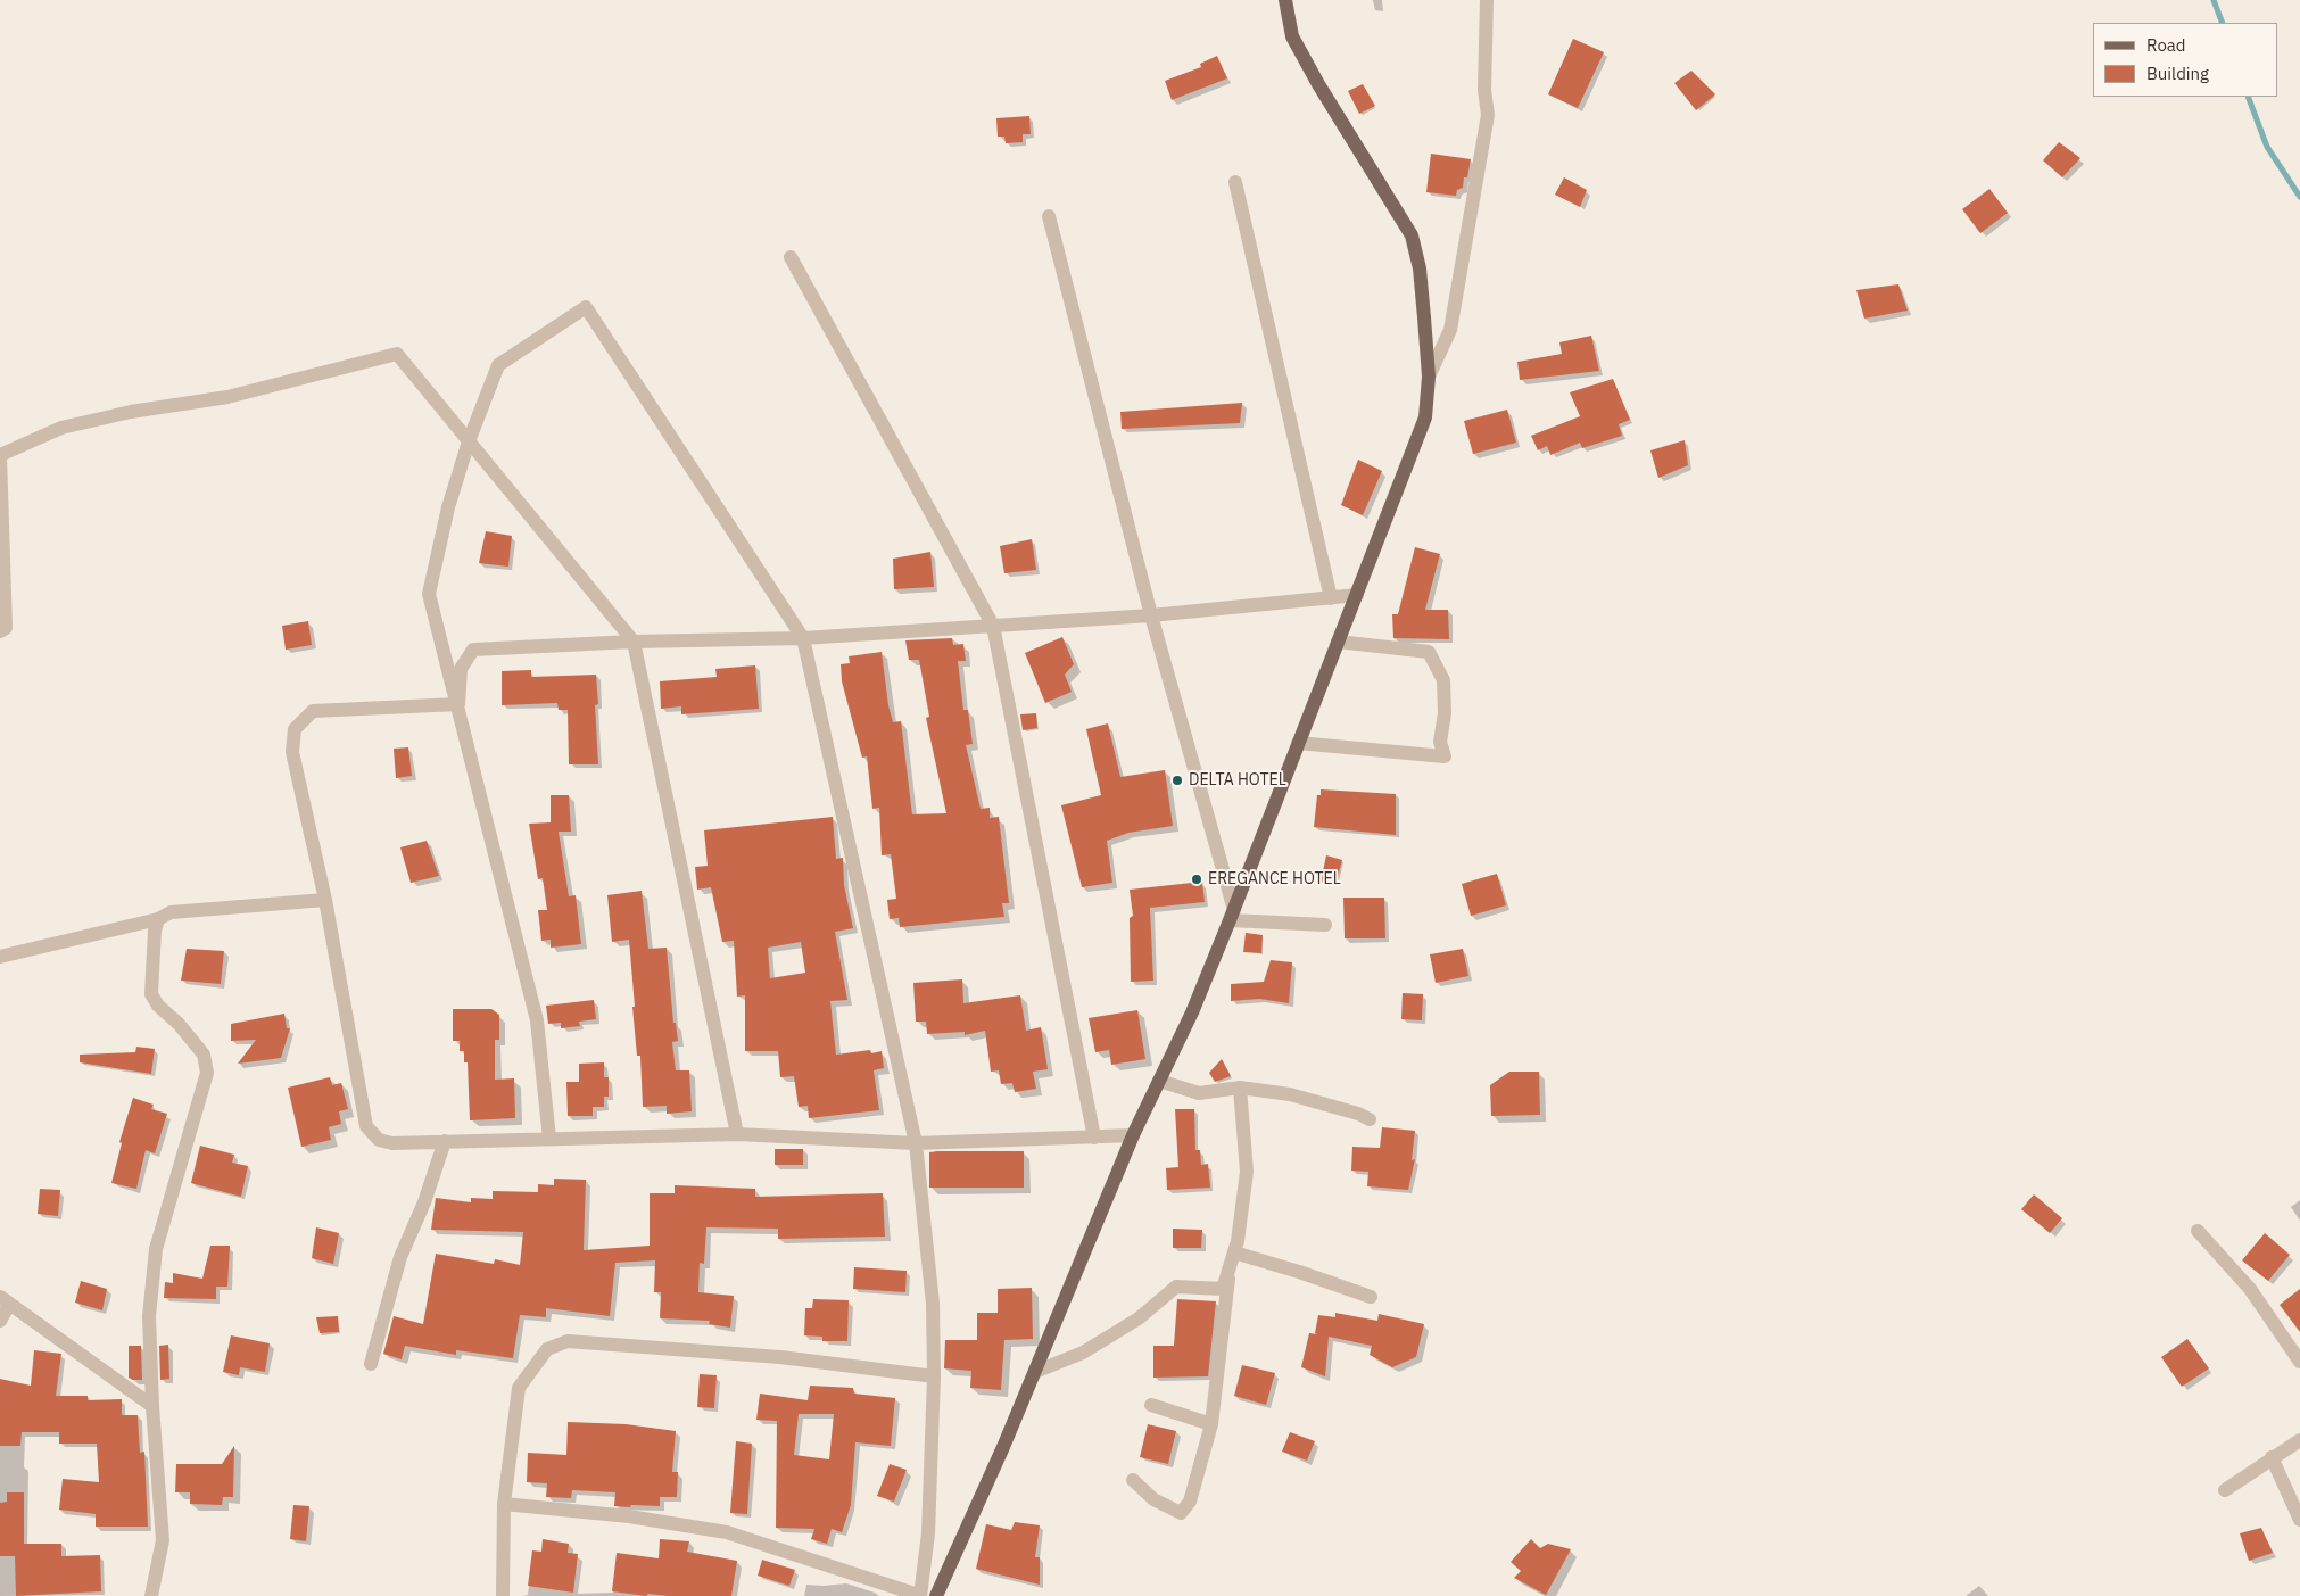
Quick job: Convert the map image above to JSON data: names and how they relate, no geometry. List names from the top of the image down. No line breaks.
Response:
{"places":["DELTA HOTEL","EREGANCE HOTEL"],"legend":["Road","Building"]}
